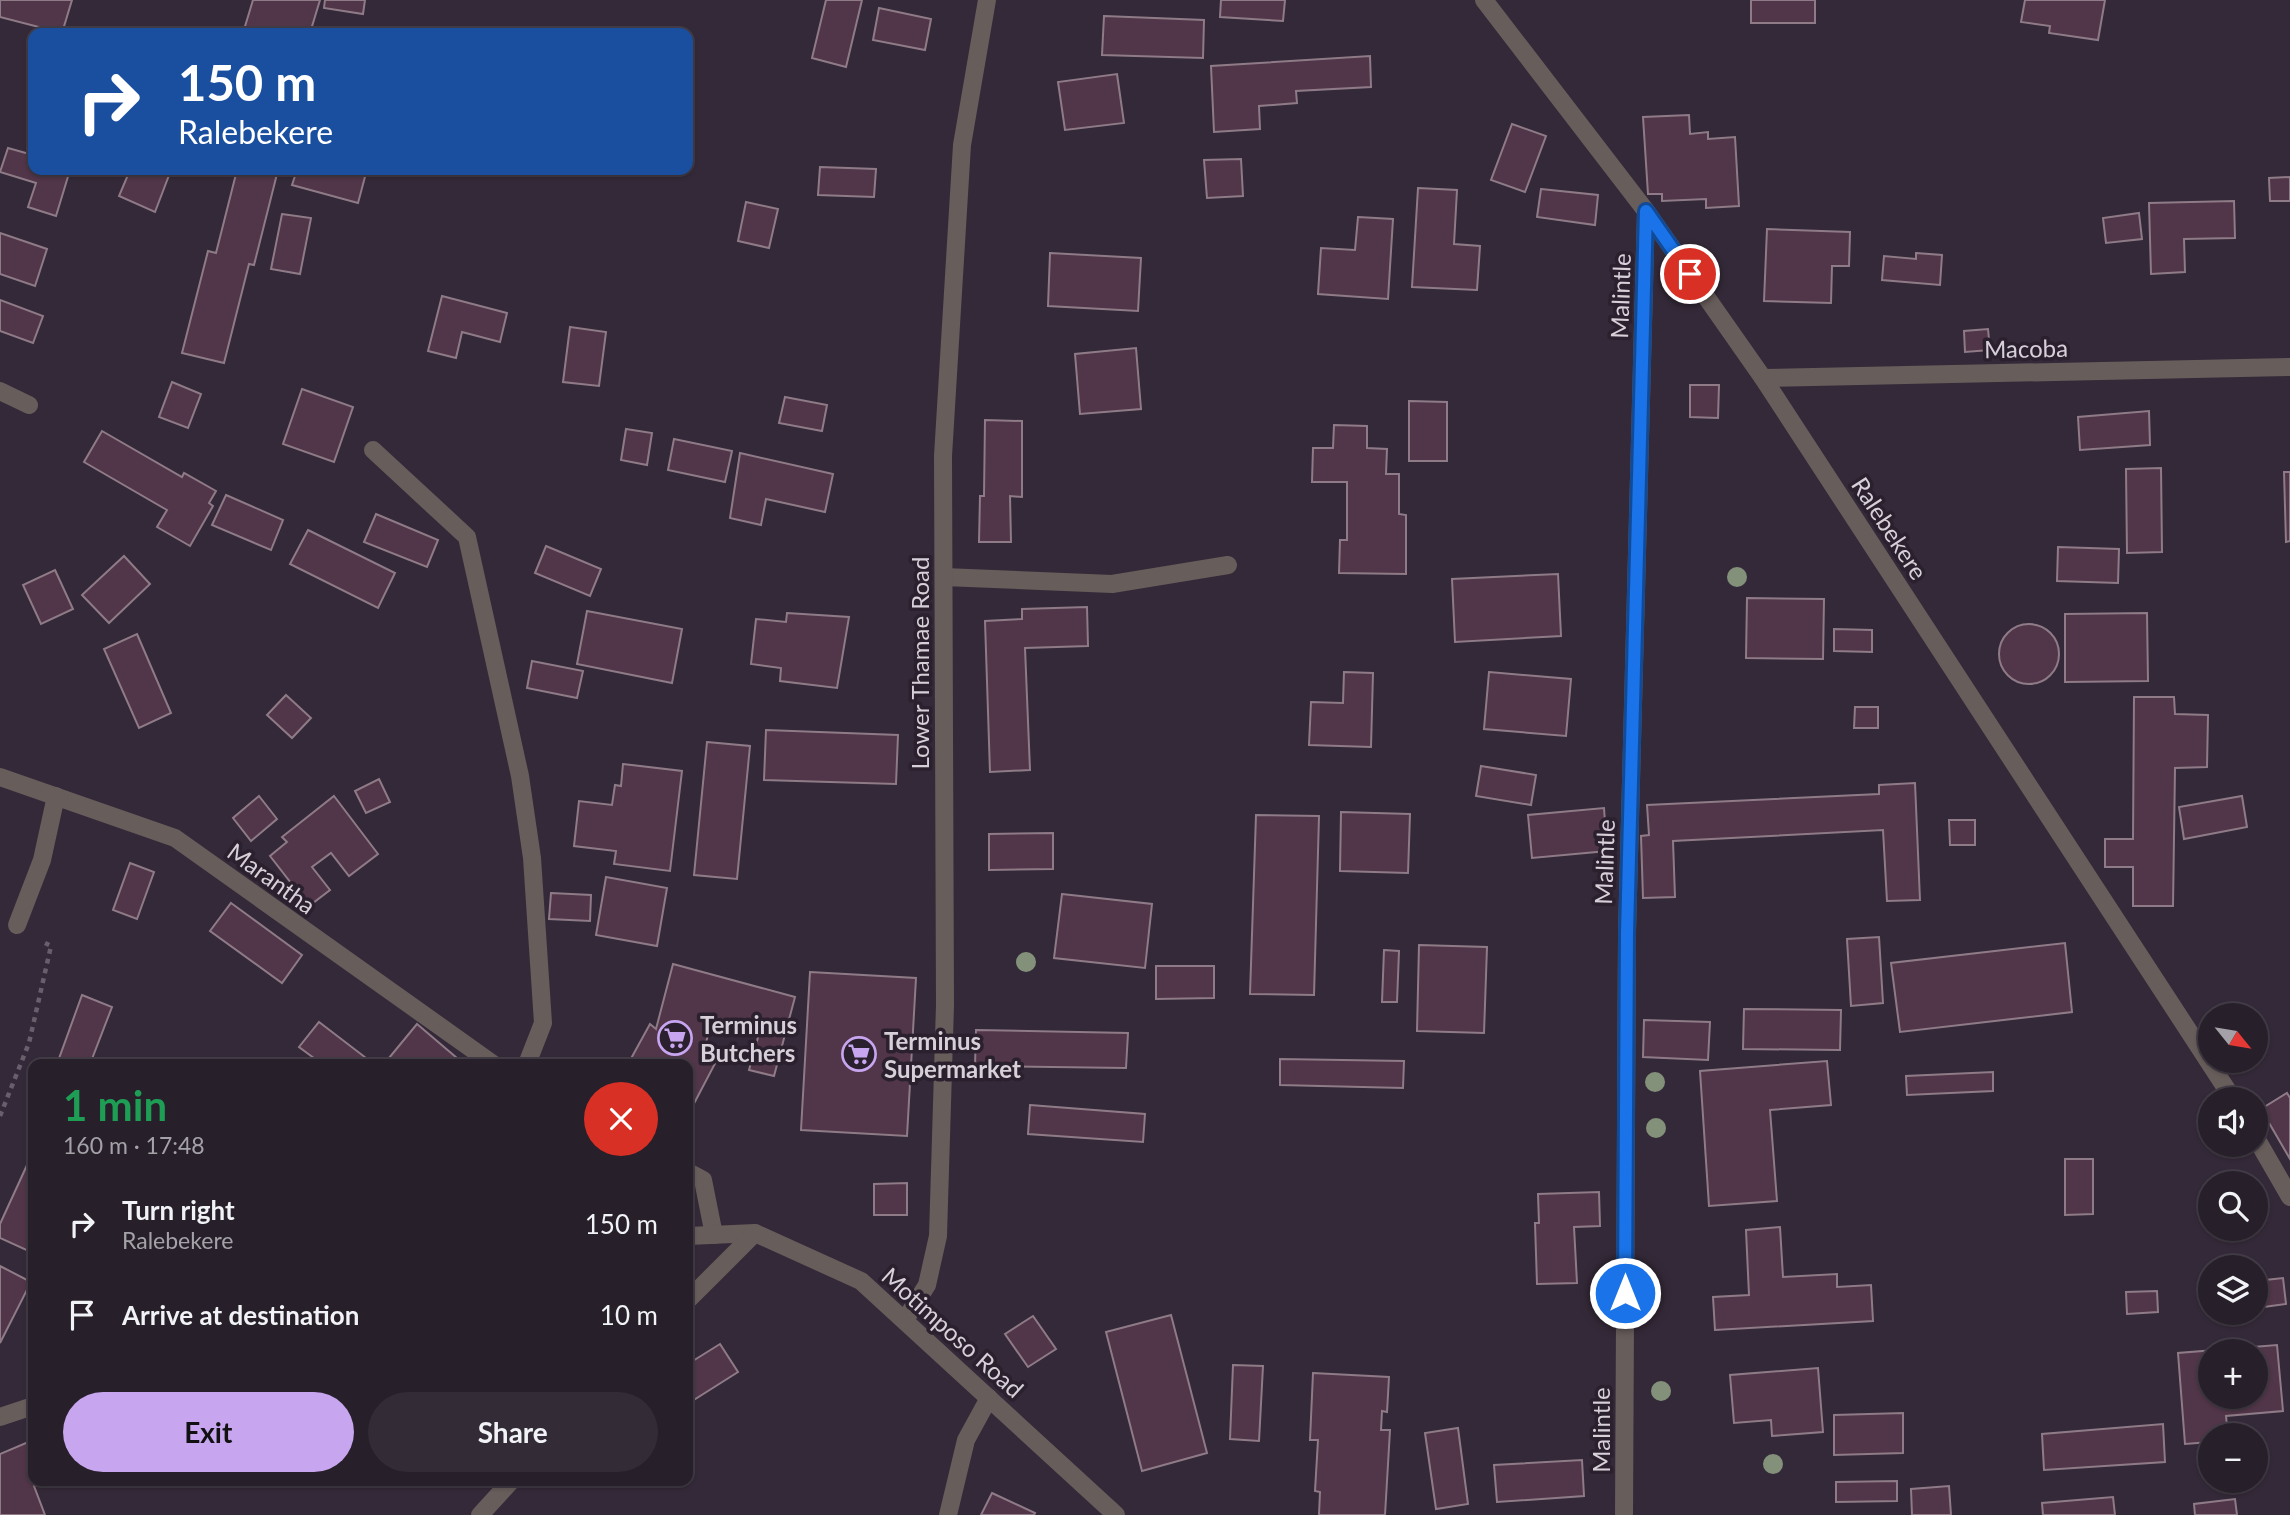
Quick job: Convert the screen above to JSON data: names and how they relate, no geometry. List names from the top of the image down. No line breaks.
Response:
{"streets":{"street":["Malintle","Macoba","Ralebekere","Lower Thamae Road","Marantha","Motimposo Road"]},"crossings":[["Malintle","Ralebekere"],["Macoba","Ralebekere"],["Lower Thamae Road","Motimposo Road"]],"places":{"supermarket":["Terminus Butchers","Terminus Supermarket"]},"north":"bottom right","page":{"turn":["150 m","Ralebekere"],"map_buttons":["+","−"],"heading":["1 min","160 m · 17:48"],"list":[{"name":"Turn right","note":"Ralebekere","value":"150 m"},{"name":"Arrive at destination","value":"10 m"}],"buttons":["Exit","Share"]}}
